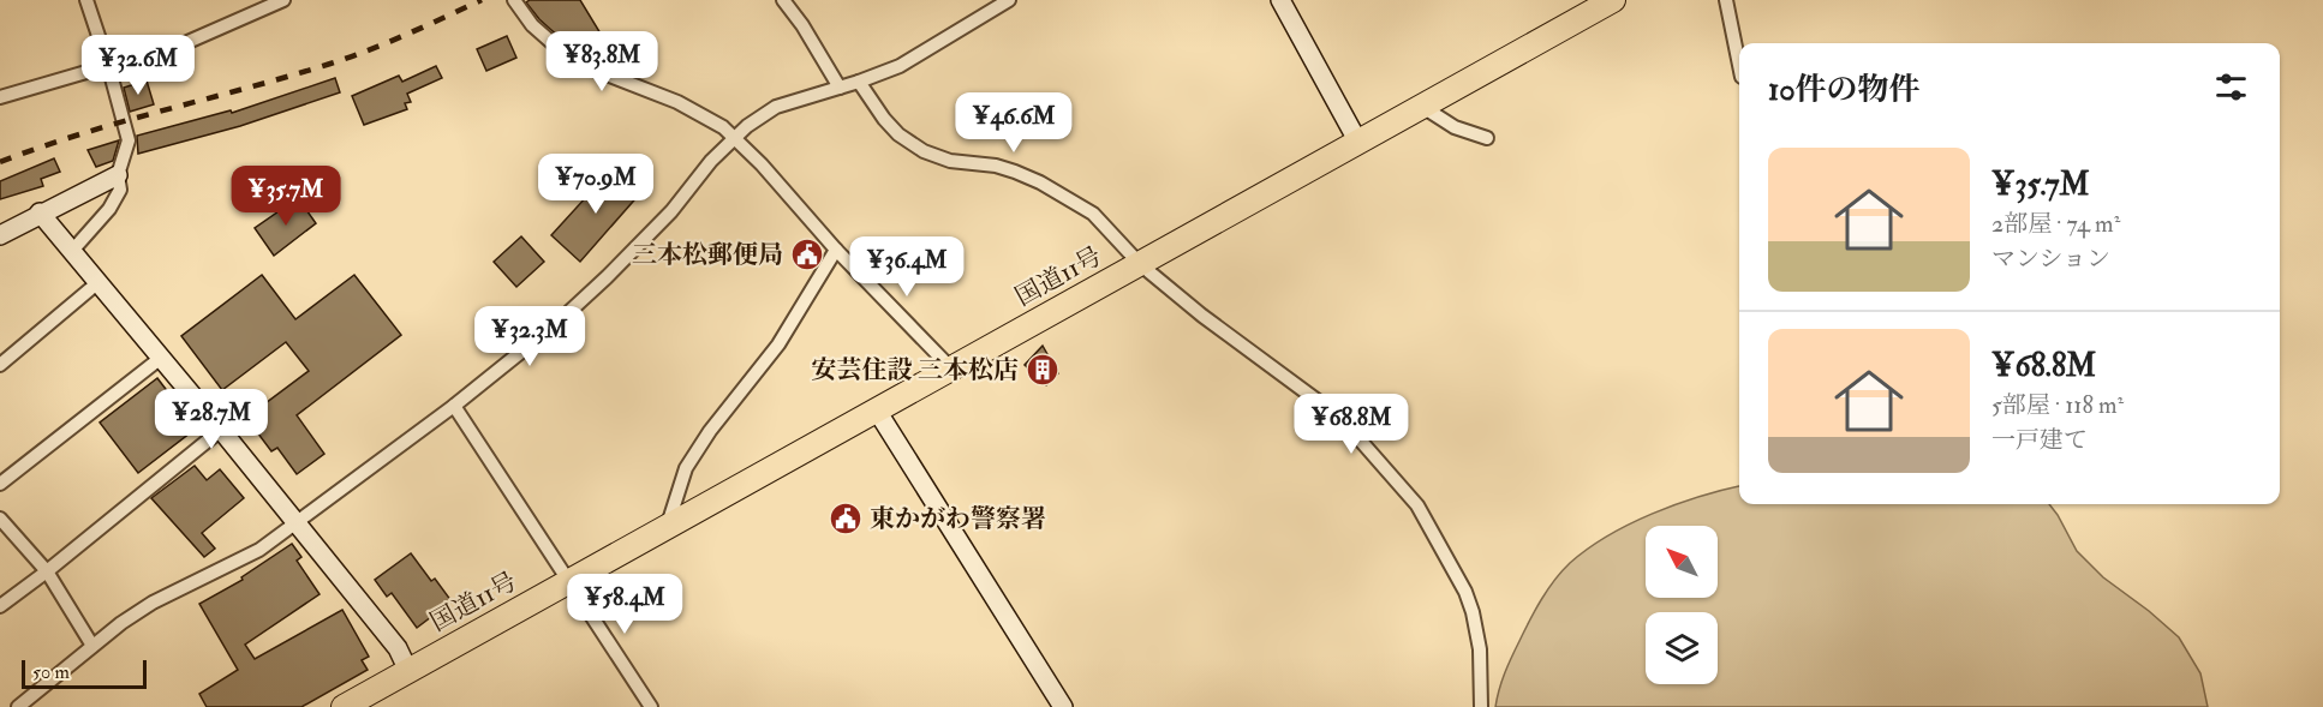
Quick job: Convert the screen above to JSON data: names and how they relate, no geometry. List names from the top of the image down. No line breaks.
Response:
{"streets":{"highway":["国道11号"]},"places":{"public building":["三本松郵便局","東かがわ警察署"],"building":["安芸住設 三本松店"]},"scale_bar":"50 m","north":"top left","page":{"price":["¥83.8M","¥32.6M","¥46.6M","¥70.9M","¥35.7M","¥36.4M","¥32.3M","¥28.7M","¥68.8M","¥58.4M"],"heading":"10件の物件","list":[{"name":"¥35.7M","note":"2部屋 · 74 m² · マンション"},{"name":"¥68.8M","note":"5部屋 · 118 m² · 一戸建て"}],"scale":"50 m"}}
